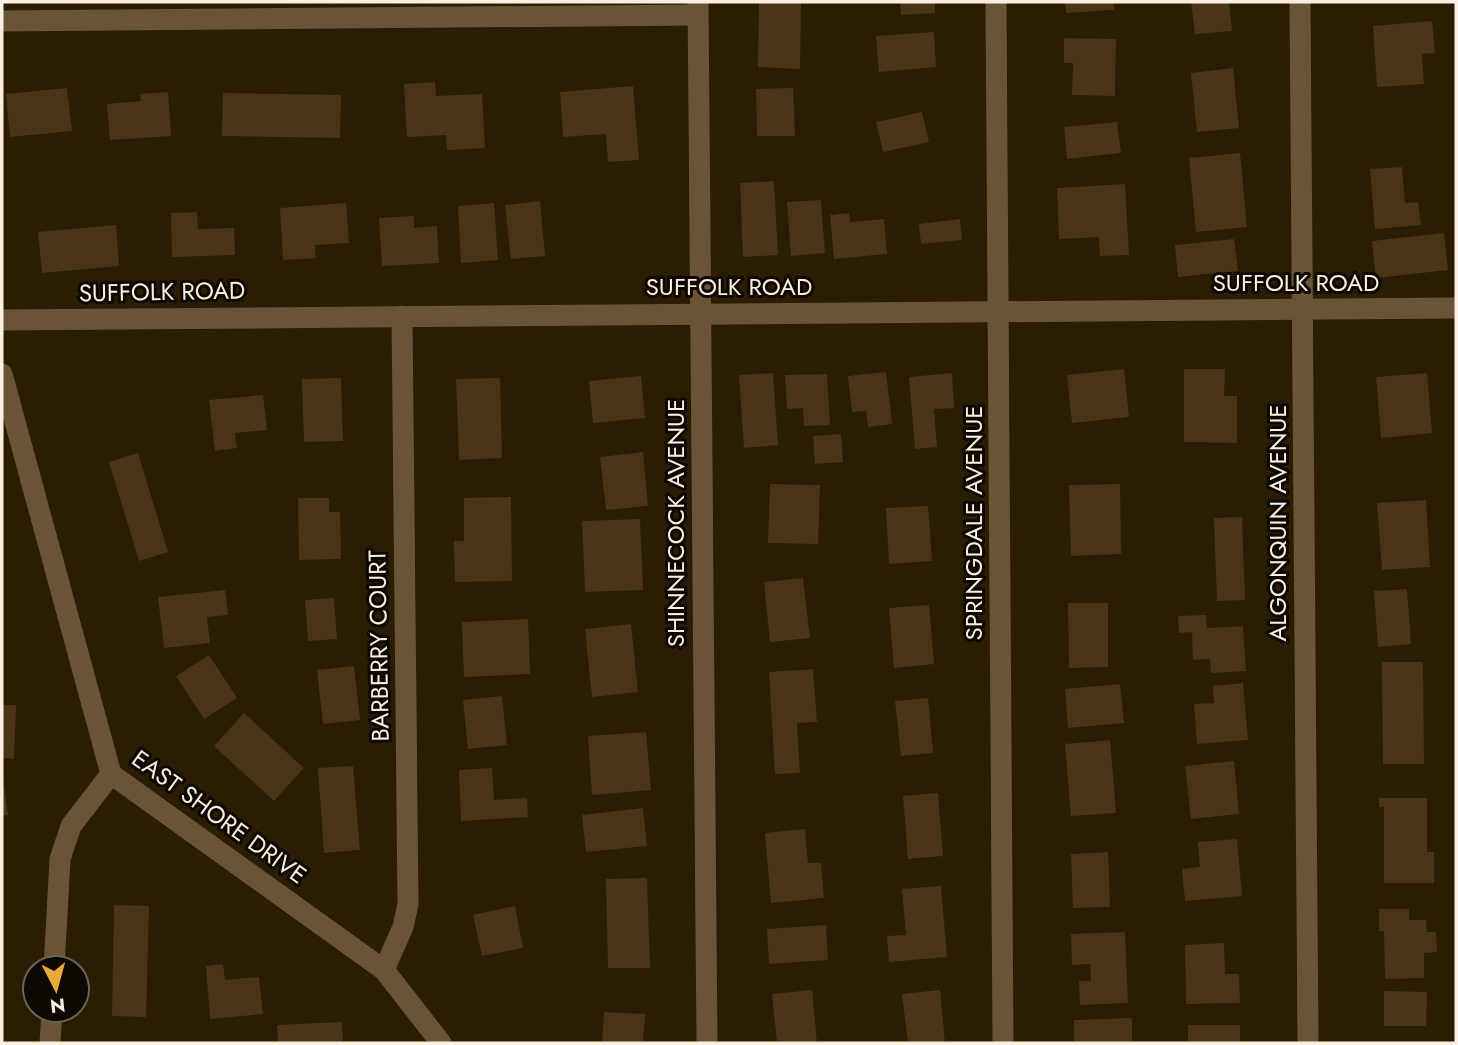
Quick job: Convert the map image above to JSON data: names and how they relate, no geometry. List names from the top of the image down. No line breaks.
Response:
{"streets":{"street":["SUFFOLK ROAD","SHINNECOCK AVENUE","SPRINGDALE AVENUE","ALGONQUIN AVENUE","BARBERRY COURT","EAST SHORE DRIVE"]},"crossings":[["SUFFOLK ROAD","SHINNECOCK AVENUE"],["SUFFOLK ROAD","SPRINGDALE AVENUE"],["SUFFOLK ROAD","ALGONQUIN AVENUE"],["SUFFOLK ROAD","BARBERRY COURT"],["BARBERRY COURT","EAST SHORE DRIVE"]],"north":"bottom"}
